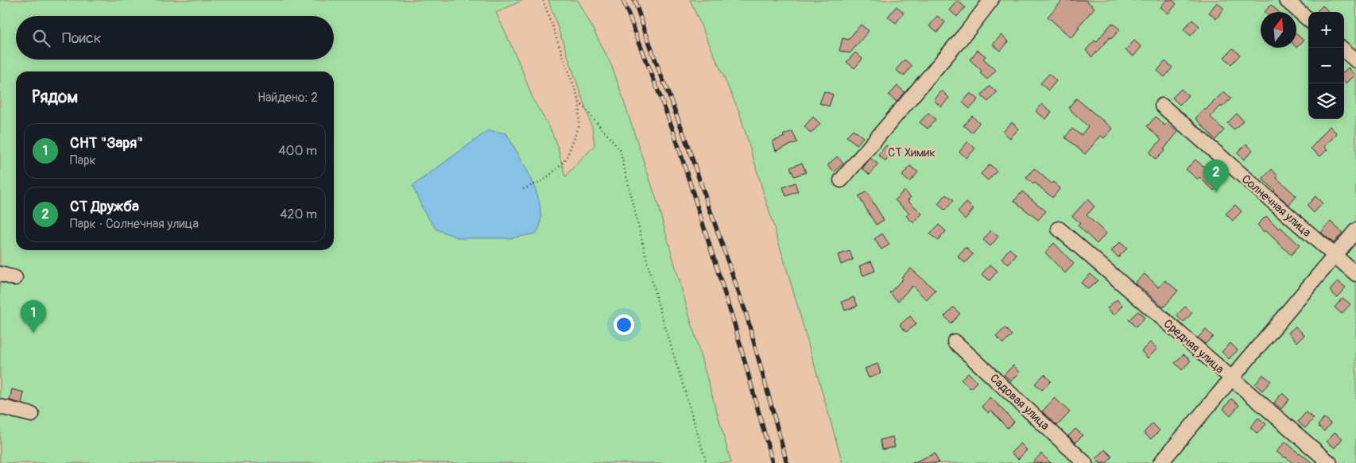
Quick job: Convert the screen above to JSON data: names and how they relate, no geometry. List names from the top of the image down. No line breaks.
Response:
{"streets":{"street":["Солнечная улица","Средняя улица","Садовая улица"]},"parks":["СТ Химик"],"north":"top","page":{"map_buttons":["+","−"],"search":"Поиск","heading":["Рядом","Найдено: 2"],"list":[{"mark":"1","name":"СНТ \"Заря\"","note":"Парк","value":"400 m"},{"mark":"2","name":"СТ Дружба","note":"Парк · Солнечная улица","value":"420 m"}],"pins":["2","1"]}}
